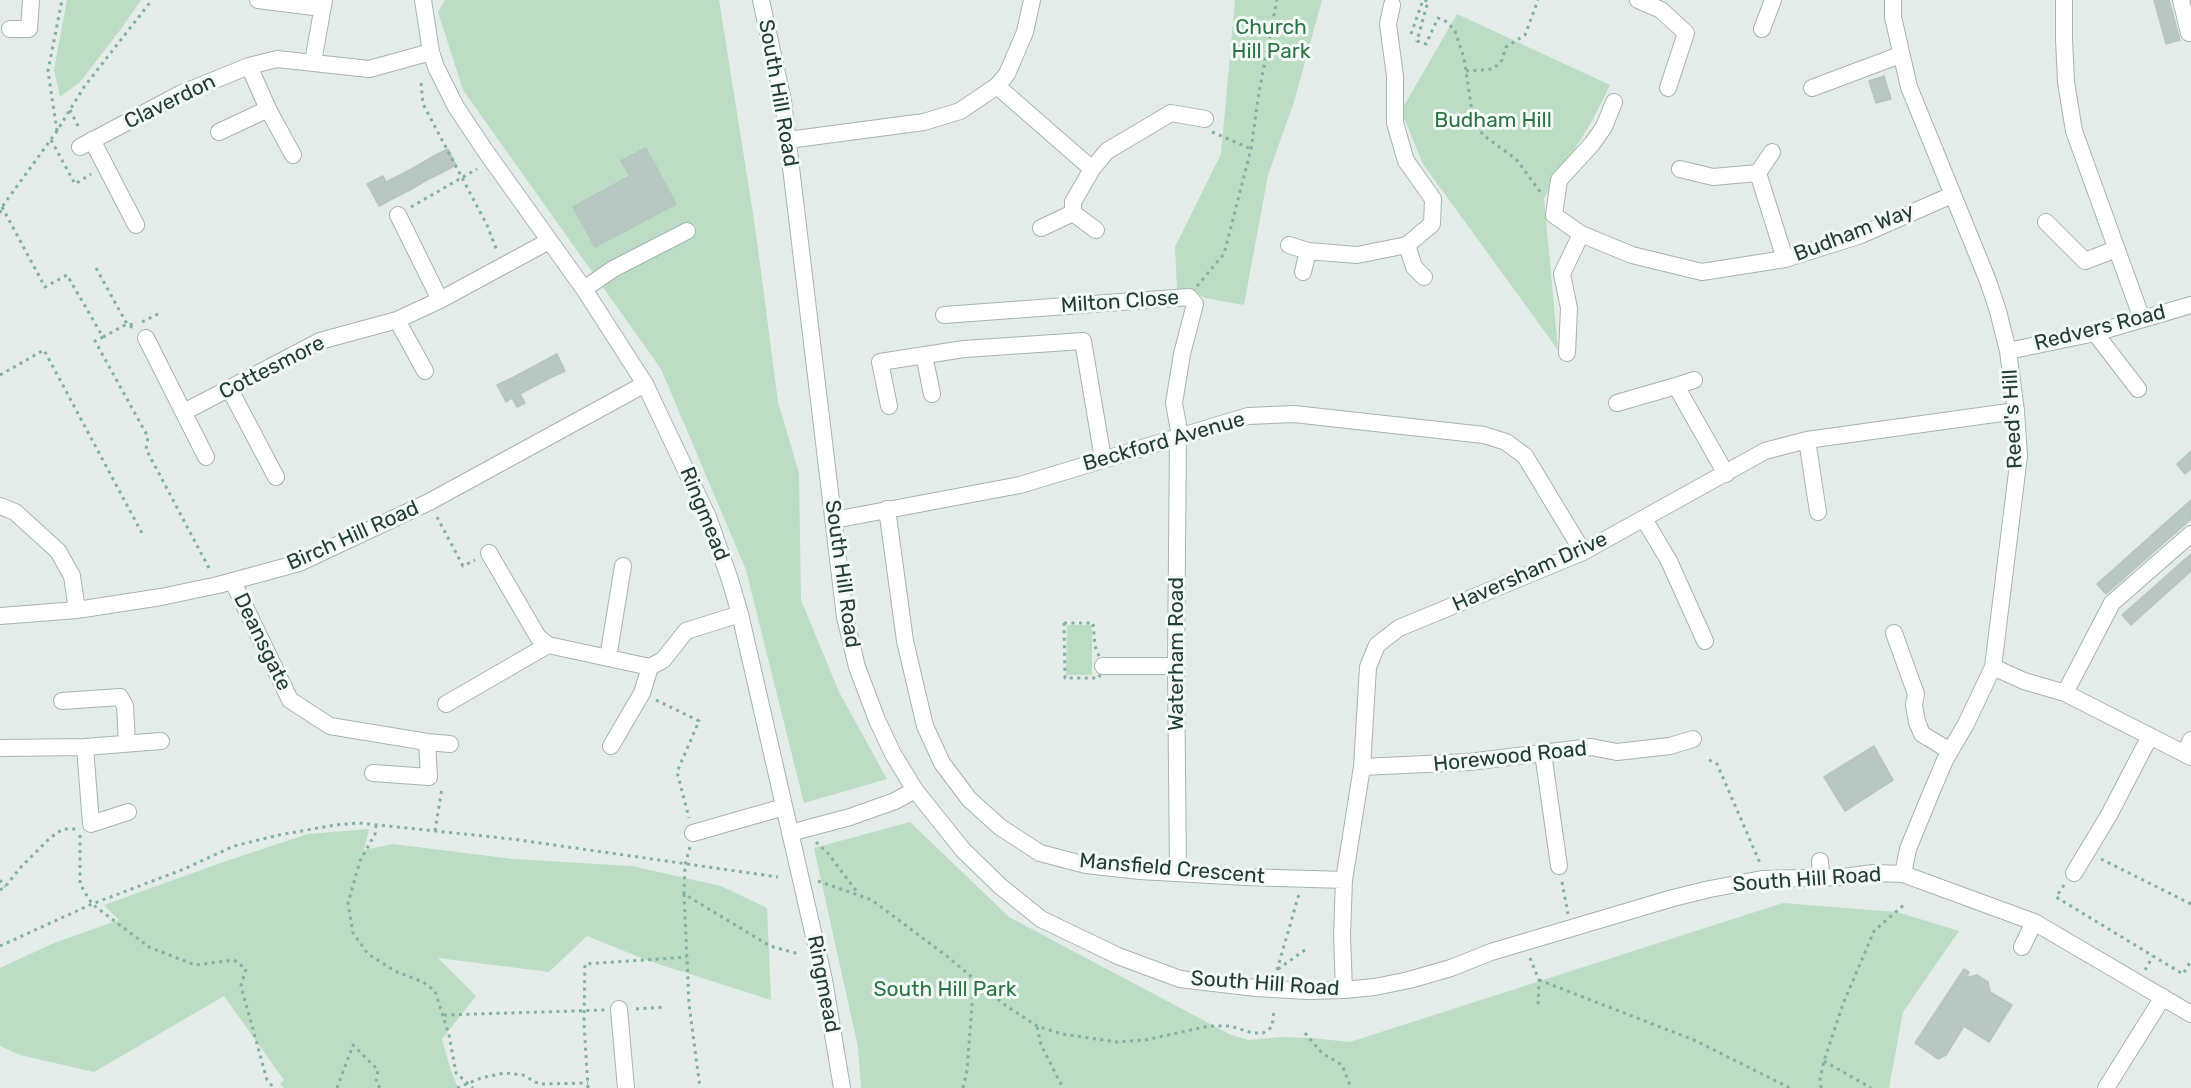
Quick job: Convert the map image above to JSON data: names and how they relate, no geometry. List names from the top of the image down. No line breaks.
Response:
{"streets":{"street":["South Hill Road","Claverdon","Budham Way","Milton Close","Redvers Road","Cottesmore","Reed's Hill","Beckford Avenue","Ringmead","Birch Hill Road","Haversham Drive","Deansgate","Waterham Road","Horewood Road","Mansfield Crescent"]},"crossings":[["South Hill Road","Reed's Hill"],["South Hill Road","Beckford Avenue"],["South Hill Road","Haversham Drive"],["Claverdon","Ringmead"],["Budham Way","Reed's Hill"],["Milton Close","Beckford Avenue"],["Milton Close","Waterham Road"],["Redvers Road","Reed's Hill"],["Cottesmore","Ringmead"],["Reed's Hill","Haversham Drive"],["Beckford Avenue","Haversham Drive"],["Beckford Avenue","Waterham Road"],["Beckford Avenue","Mansfield Crescent"],["Ringmead","Birch Hill Road"],["Birch Hill Road","Deansgate"],["Haversham Drive","Horewood Road"],["Haversham Drive","Mansfield Crescent"],["Waterham Road","Mansfield Crescent"]],"parks":["Church Hill Park","Budham Hill","South Hill Park"]}
